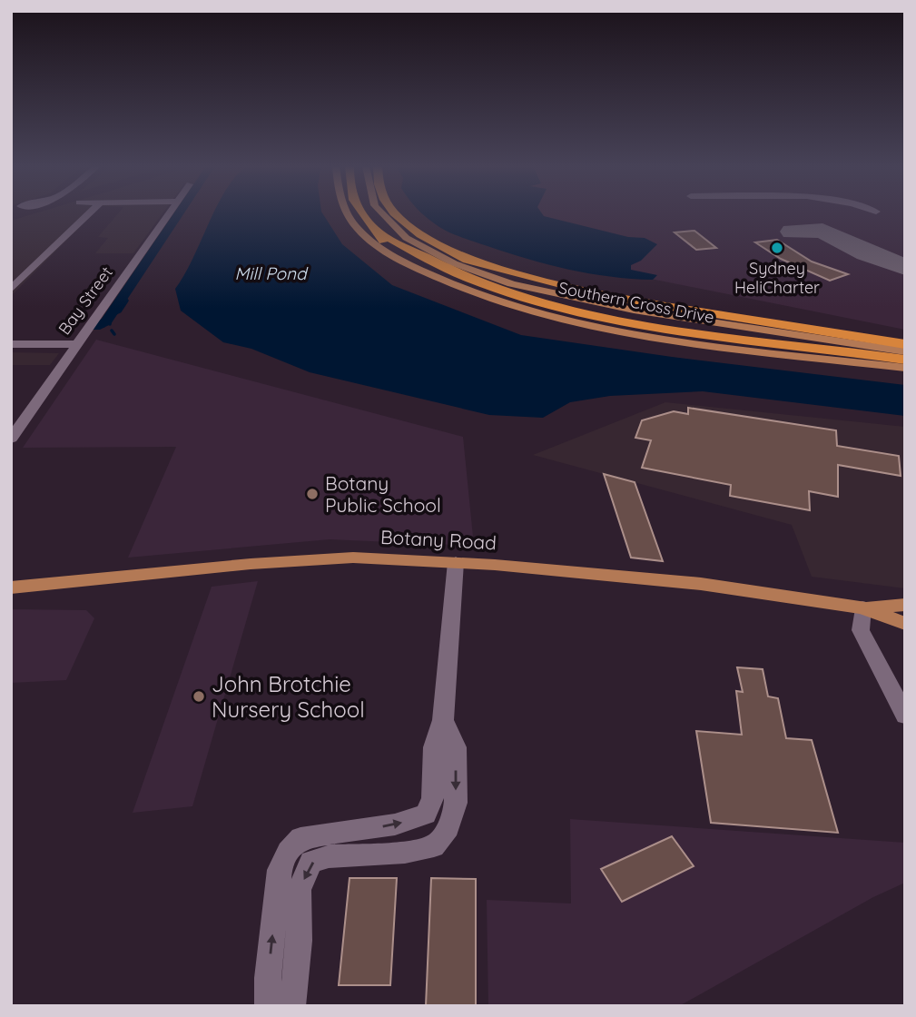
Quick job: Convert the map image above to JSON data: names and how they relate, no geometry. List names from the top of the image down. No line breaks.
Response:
{"streets":{"highway":["Southern Cross Drive"],"main road":["Botany Road"],"street":["Bay Street"]},"water":["Mill Pond"],"places":["Sydney HeliCharter","Botany Public School","John Brotchie Nursery School"]}
